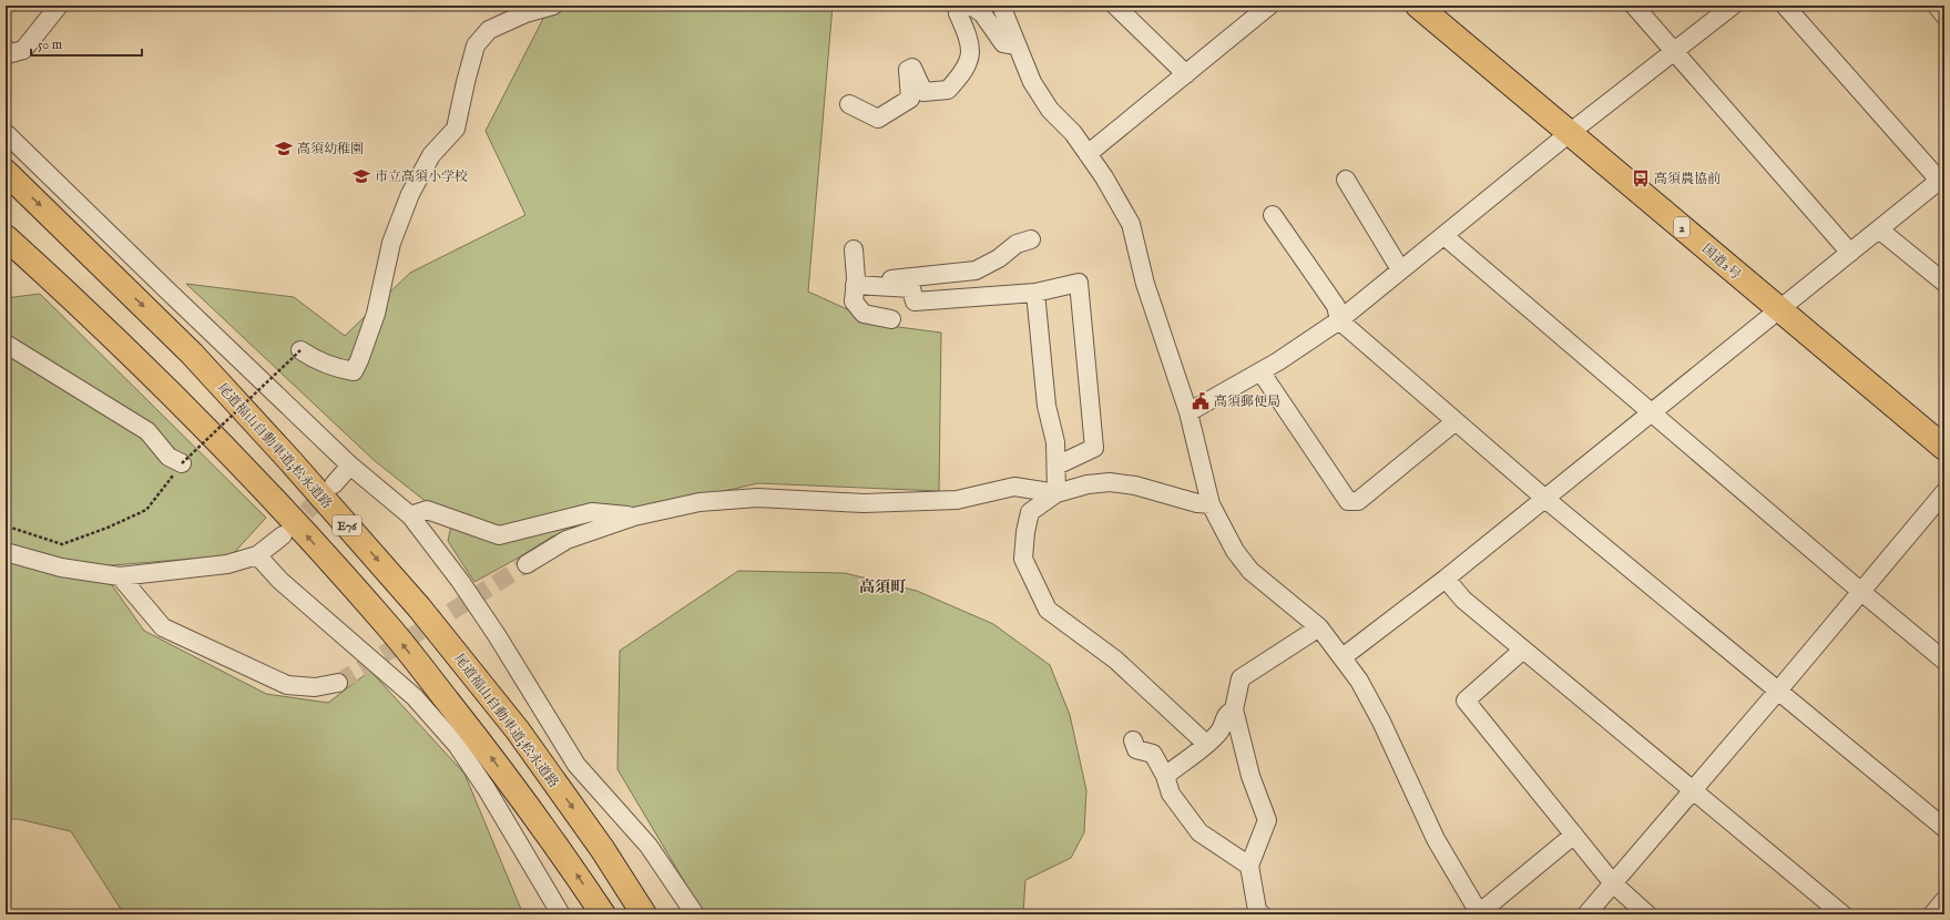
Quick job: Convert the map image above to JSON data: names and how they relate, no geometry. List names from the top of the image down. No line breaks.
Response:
{"streets":{"highway":["2","国道2号","尾道福山自動車道;松永道路","E76"]},"districts":["高須町"],"places":{"school or university":["高須幼稚園","市立高須小学校"],"bus stop":["高須農協前"],"public building":["高須郵便局"]},"scale_bar":"50 m"}
